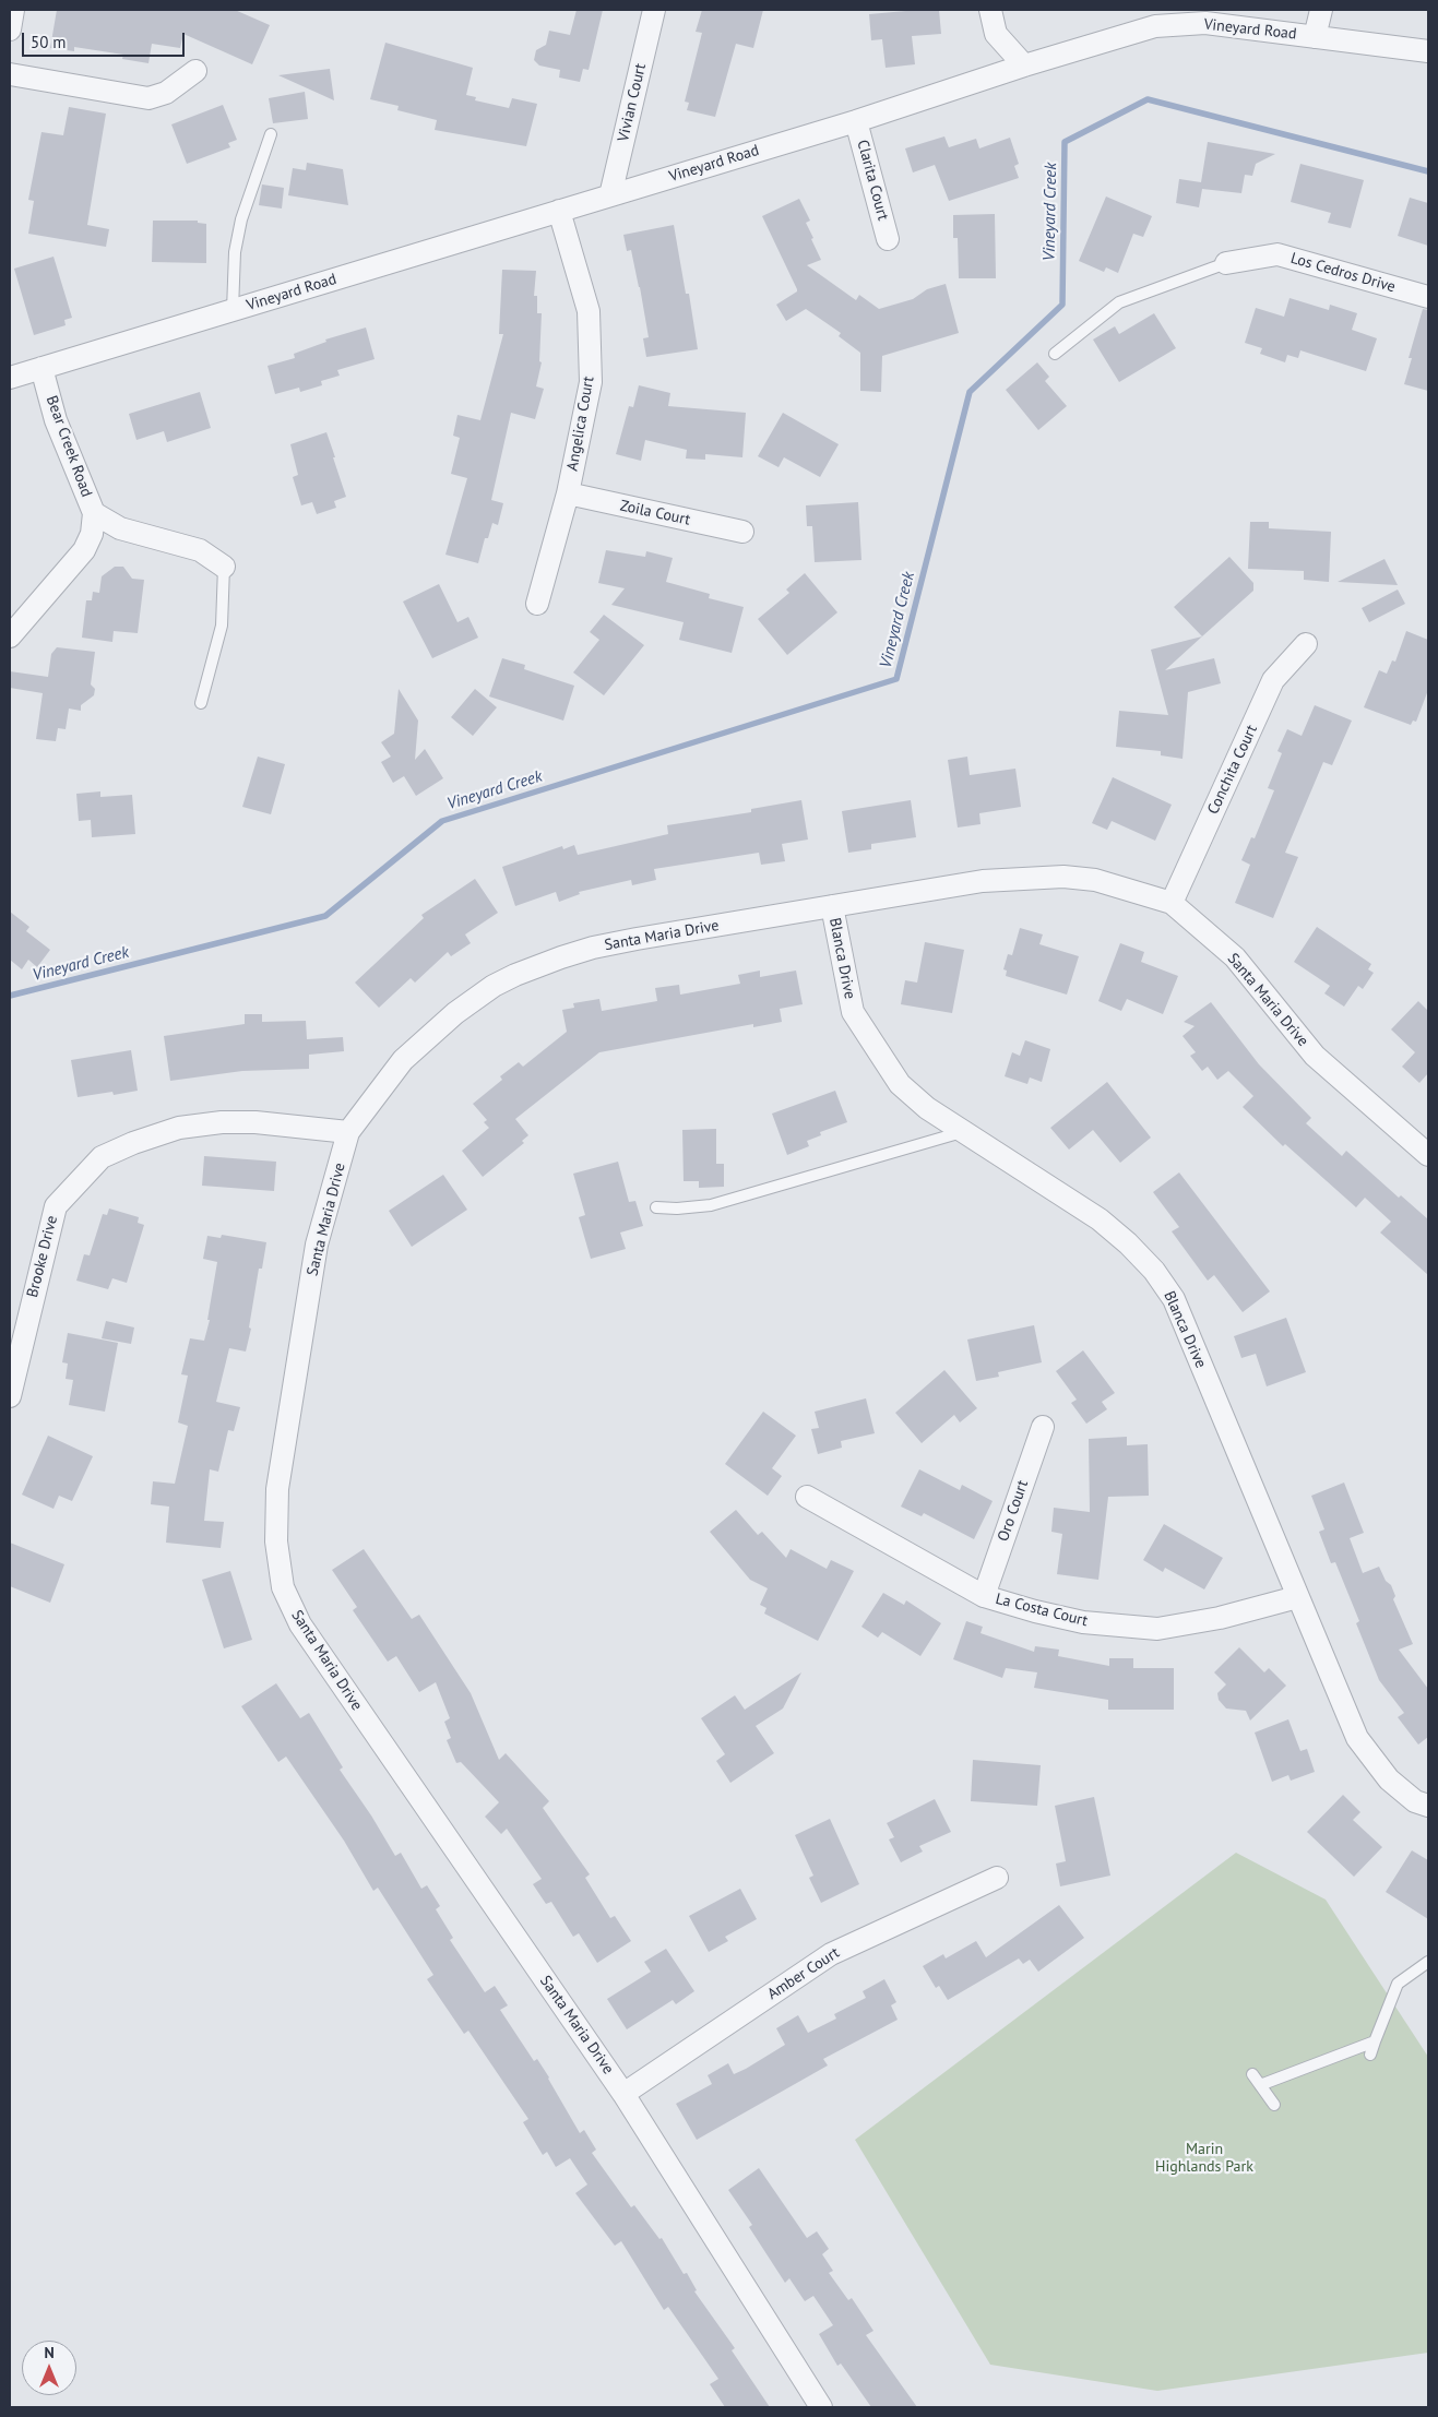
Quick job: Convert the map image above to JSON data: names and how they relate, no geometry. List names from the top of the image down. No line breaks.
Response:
{"streets":{"street":["Vineyard Road","Vivian Court","Clarita Court","Los Cedros Drive","Angelica Court","Bear Creek Road","Zoila Court","Conchita Court","Santa Maria Drive","Blanca Drive","Brooke Drive","Oro Court","La Costa Court","Amber Court"]},"crossings":[["Vineyard Road","Vivian Court"],["Vineyard Road","Clarita Court"],["Vineyard Road","Angelica Court"],["Vineyard Road","Bear Creek Road"],["Angelica Court","Zoila Court"],["Conchita Court","Santa Maria Drive"],["Santa Maria Drive","Blanca Drive"],["Santa Maria Drive","Brooke Drive"],["Santa Maria Drive","Amber Court"],["Blanca Drive","La Costa Court"],["Oro Court","La Costa Court"]],"water":["Vineyard Creek"],"parks":["Marin Highlands Park"],"scale_bar":"50 m","north":"top"}
